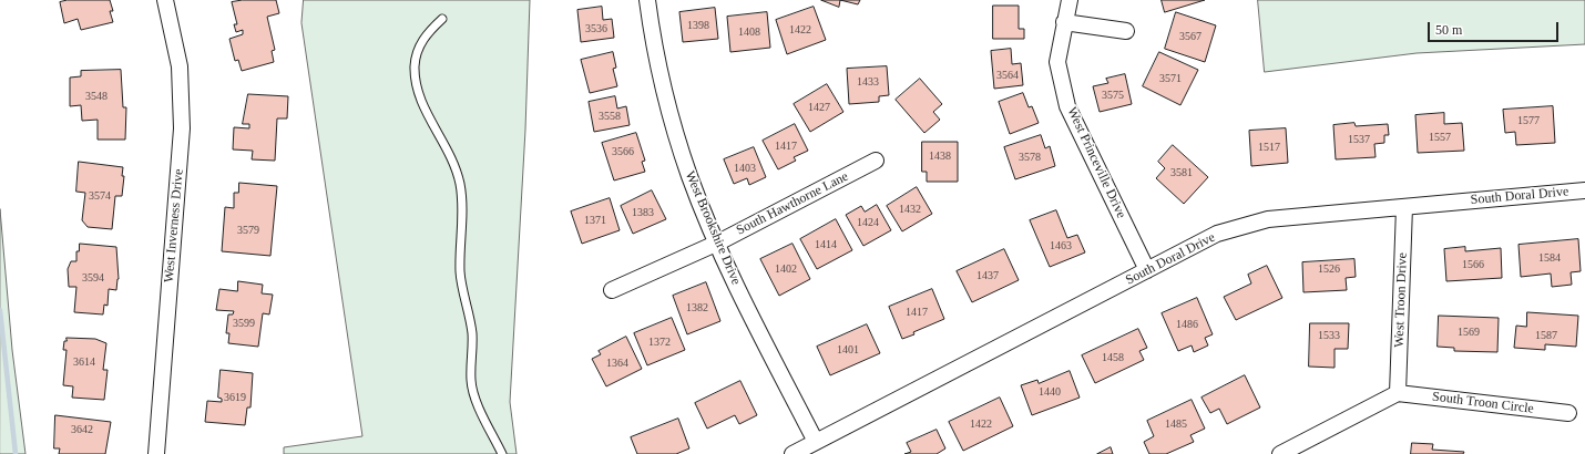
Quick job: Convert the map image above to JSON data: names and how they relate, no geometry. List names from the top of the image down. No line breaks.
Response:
{"streets":{"street":["West Princeville Drive","South Doral Drive","South Hawthorne Lane","West Inverness Drive","West Brookshire Drive","West Troon Drive","South Troon Circle"]},"crossings":[["West Princeville Drive","South Doral Drive"],["South Doral Drive","West Brookshire Drive"],["South Doral Drive","West Troon Drive"],["South Hawthorne Lane","West Brookshire Drive"],["West Troon Drive","South Troon Circle"]],"house_numbers":["1398","3536","1422","1408","3567","3564","3571","1433","3575","3548","1427","3558","1577","1557","1537","1417","1517","3566","1438","3578","1403","3581","3574","1432","1383","1371","1424","3579","1414","1463","1584","1566","1402","1526","1437","3594","1382","1417","3599","1486","1569","1533","1587","1372","1401","1458","3614","1364","1440","3619","1422","1485","3642"],"scale_bar":"50 m"}
